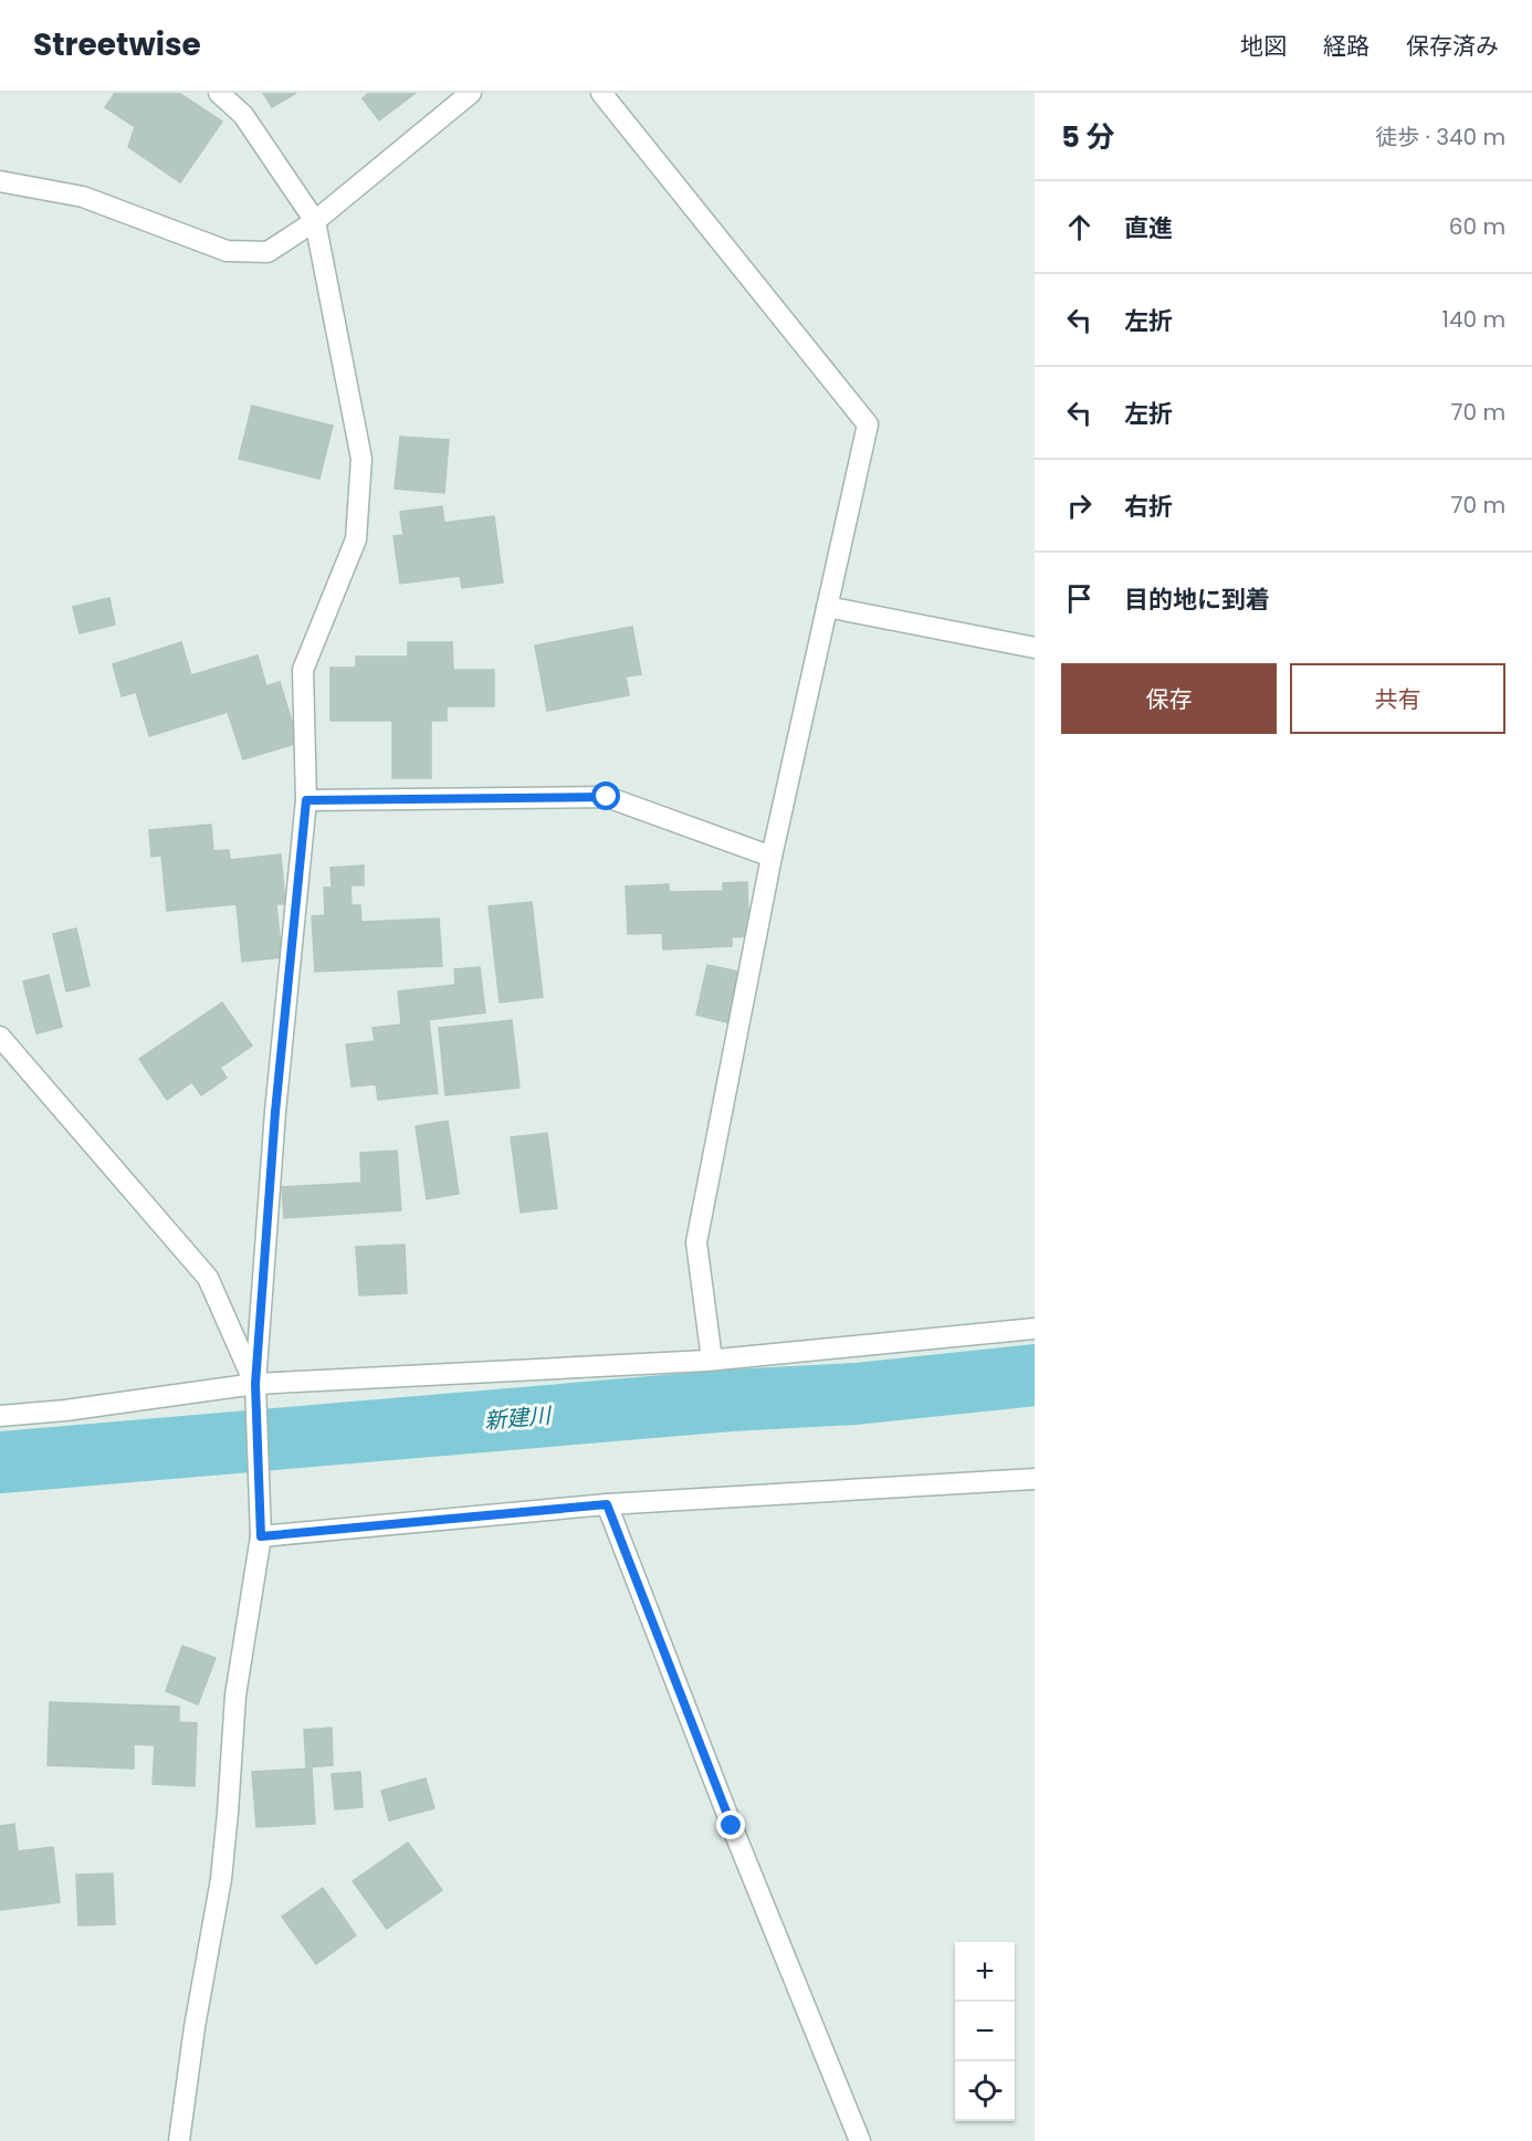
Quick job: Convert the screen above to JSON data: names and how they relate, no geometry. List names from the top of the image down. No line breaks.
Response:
{"water":["新建川"],"page":{"header":"Streetwise","nav":["地図","経路","保存済み"],"heading":["5 分","徒歩 · 340 m"],"list":[["直進","60 m"],["左折","140 m"],["左折","70 m"],["右折","70 m"],"目的地に到着"],"buttons":["保存","共有"],"map_buttons":["+","−"]}}
